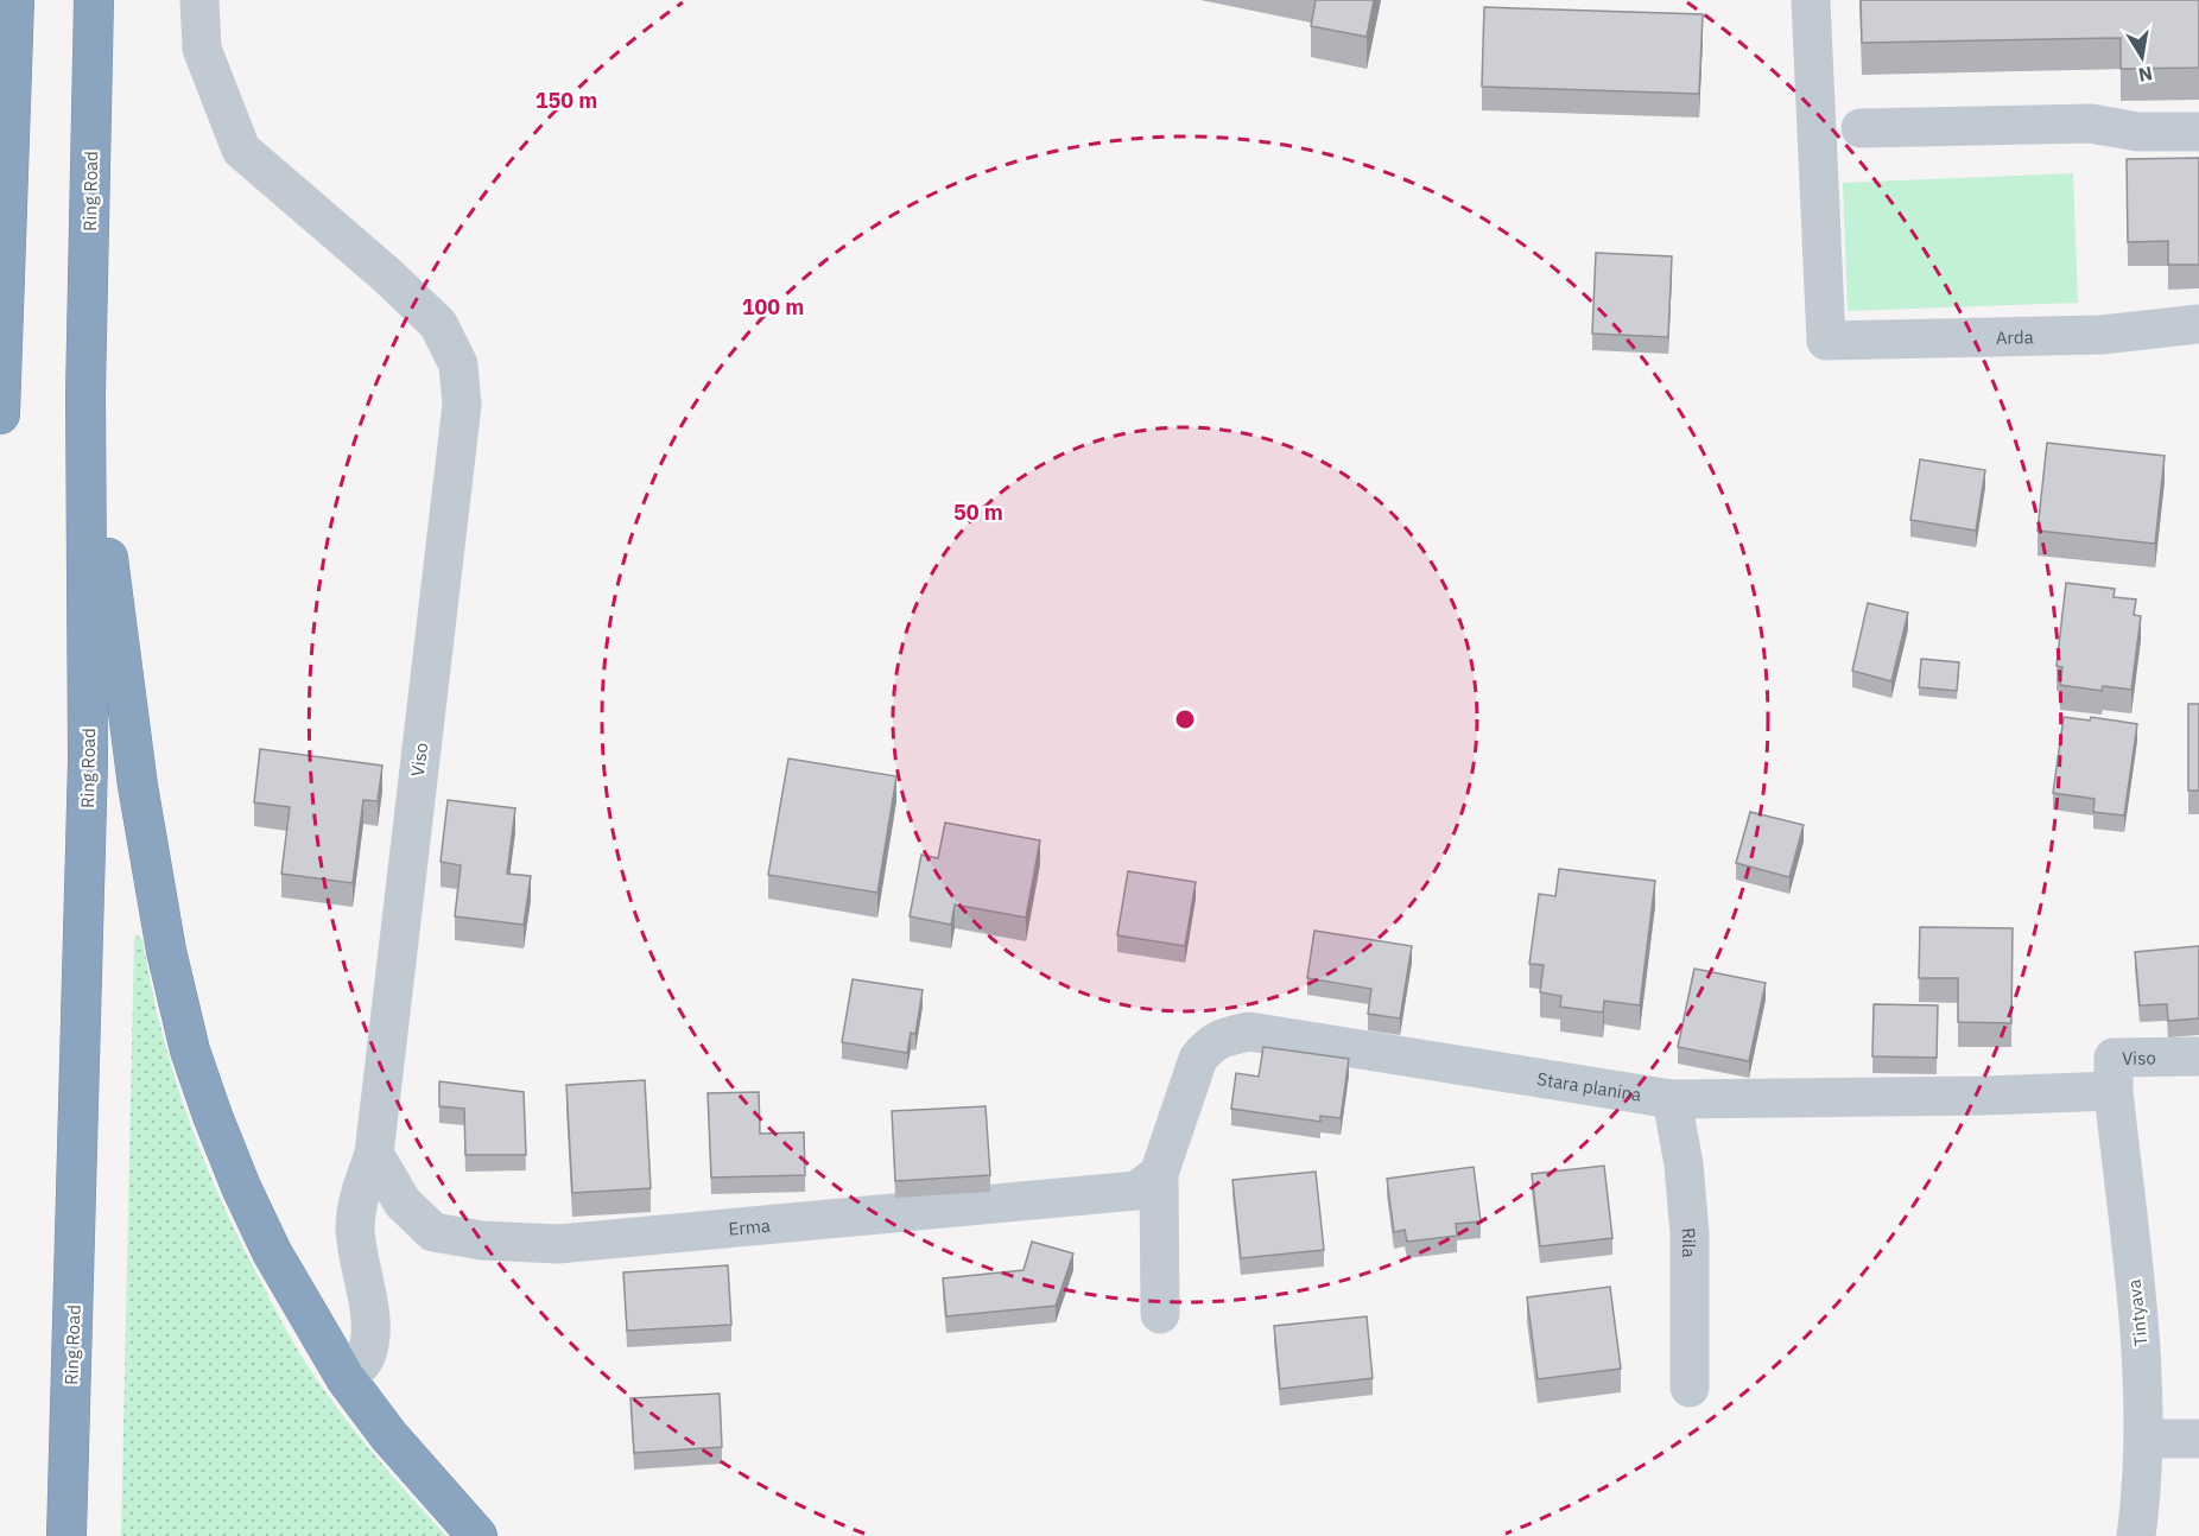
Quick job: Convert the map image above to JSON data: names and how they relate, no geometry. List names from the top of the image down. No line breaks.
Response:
{"streets":{"highway":["Ring Road"],"street":["Arda","Viso","Stara planina","Erma","Rila","Tintyava"]},"crossings":[["Viso","Stara planina"],["Viso","Erma"],["Viso","Tintyava"],["Stara planina","Erma"],["Stara planina","Rila"],["Stara planina","Tintyava"]],"north":"bottom","rings":["150 m","100 m","50 m"]}
